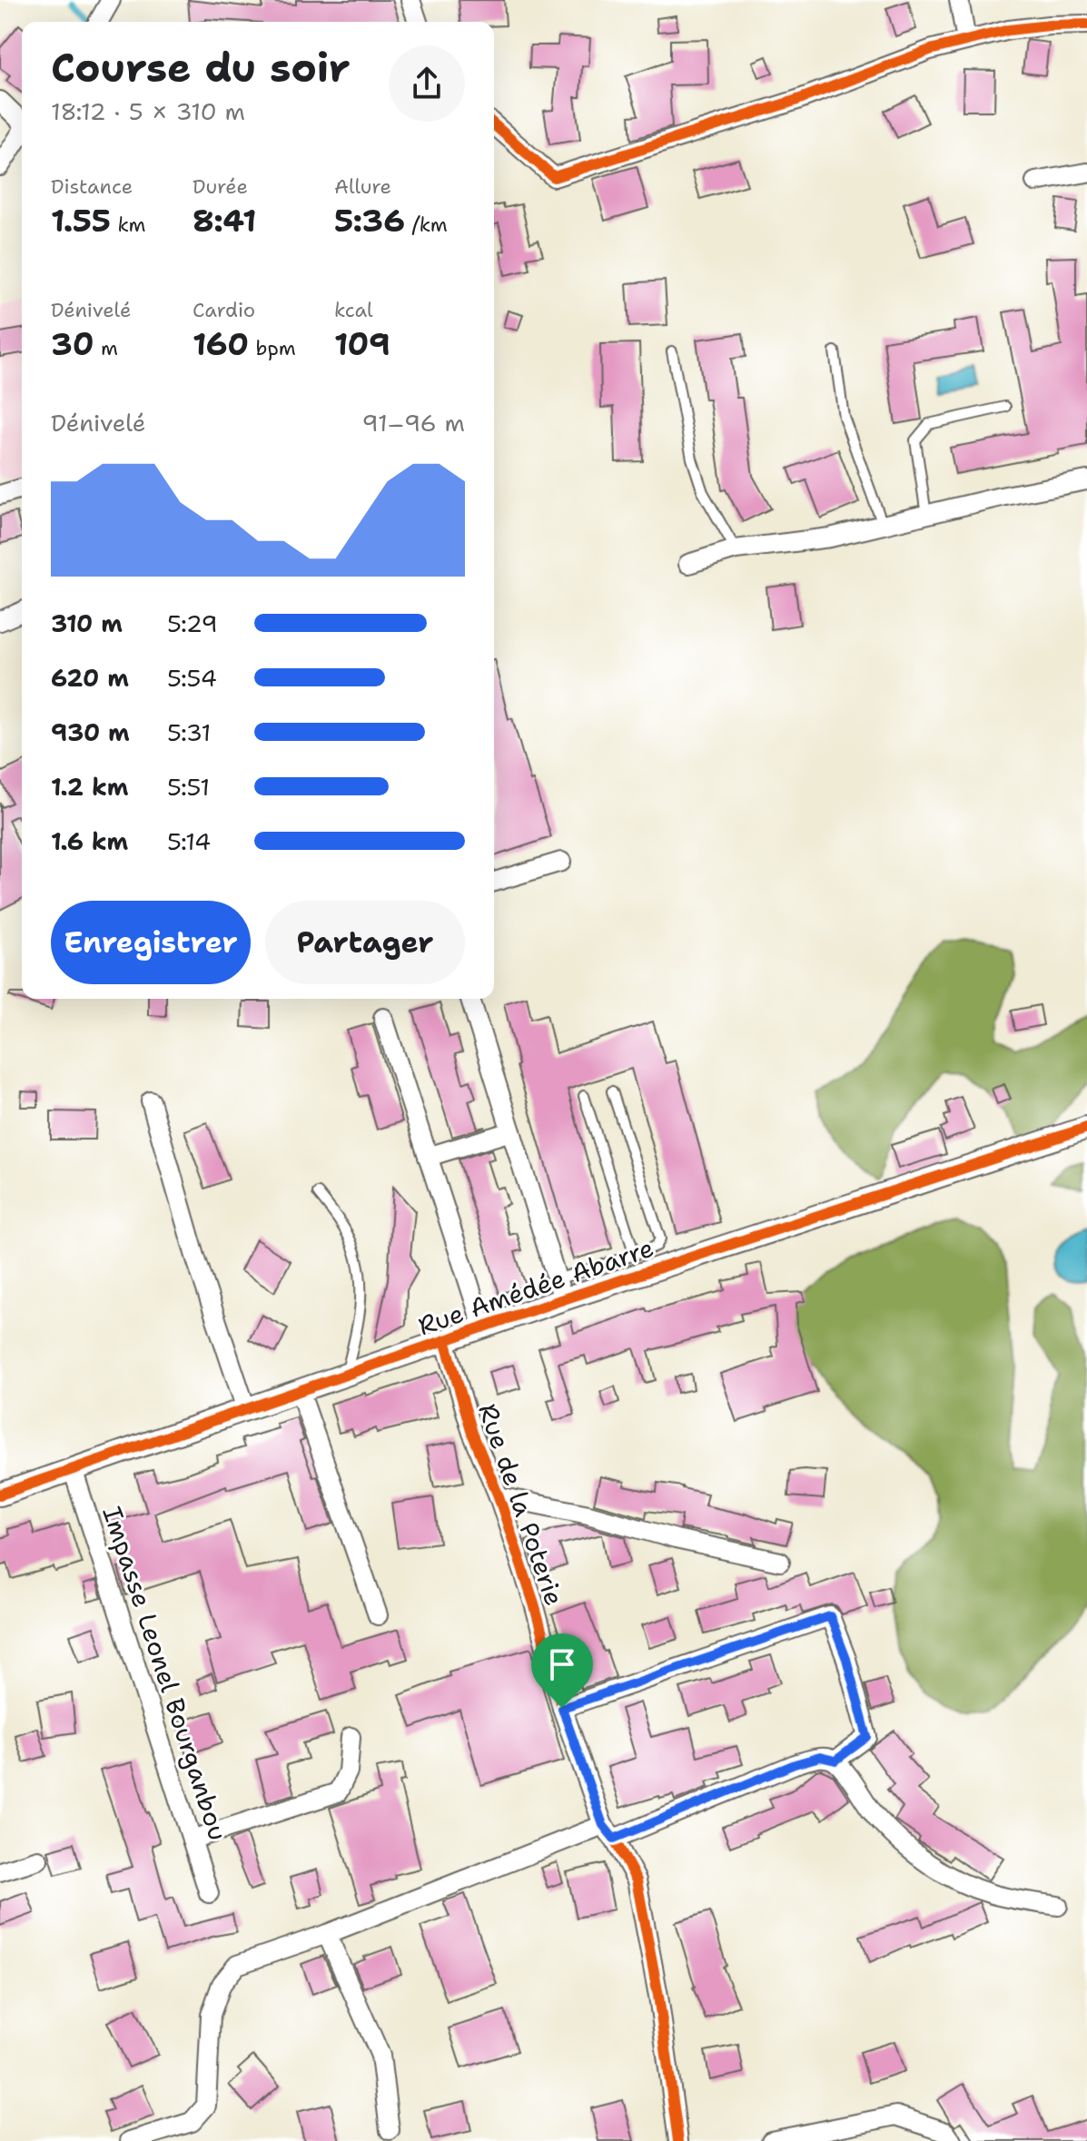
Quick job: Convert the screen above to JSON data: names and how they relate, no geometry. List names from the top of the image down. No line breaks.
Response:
{"streets":{"street":["Rue Amédée Abarre","Rue de la Poterie","Impasse Leonel Bourganbou"]},"crossings":[["Rue Amédée Abarre","Rue de la Poterie"],["Rue Amédée Abarre","Impasse Leonel Bourganbou"]],"page":{"heading":["Course du soir","18:12 · 5 × 310 m"],"stats":[["Distance","1.55 km"],["Durée","8:41"],["Allure","5:36 /km"],["Dénivelé","30 m"],["Cardio","160 bpm"],["kcal","109"]],"chart":["Dénivelé","91–96 m"],"list":[{"name":"310 m","note":"5:29"},{"name":"620 m","note":"5:54"},{"name":"930 m","note":"5:31"},{"name":"1.2 km","note":"5:51"},{"name":"1.6 km","note":"5:14"}],"buttons":["Enregistrer","Partager"]}}
